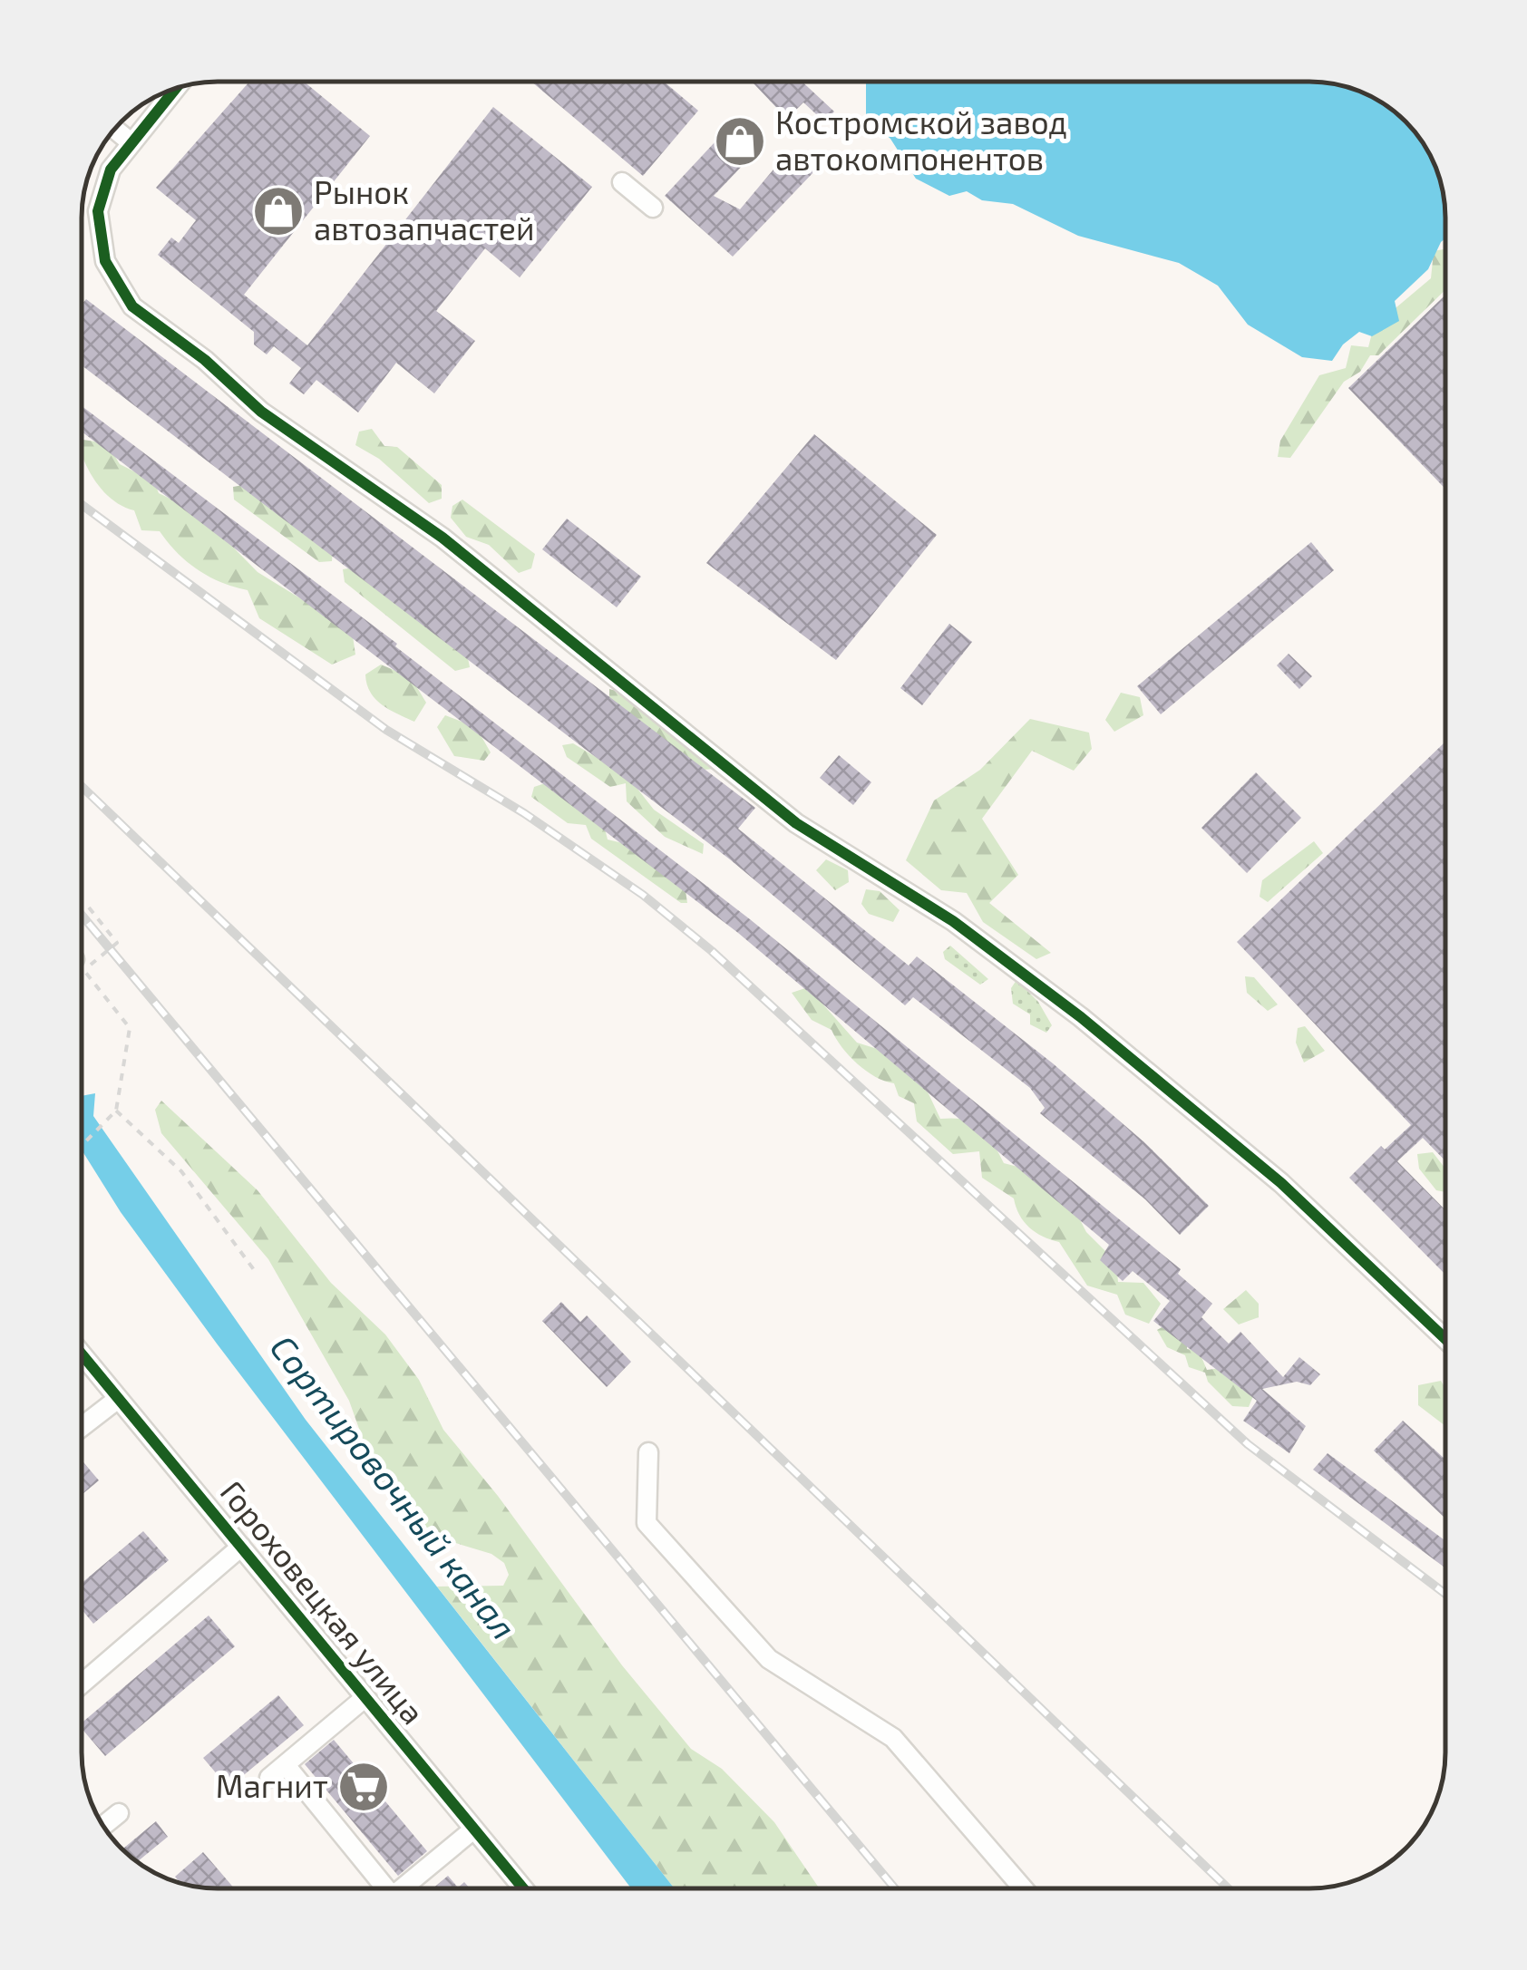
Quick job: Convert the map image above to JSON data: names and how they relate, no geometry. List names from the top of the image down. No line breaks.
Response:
{"streets":{"street":["Гороховецкая улица"]},"water":["Сортировочный канал"],"places":{"shop":["Костромской завод автокомпонентов","Рынок автозапчастей"],"supermarket":["Магнит"]}}
